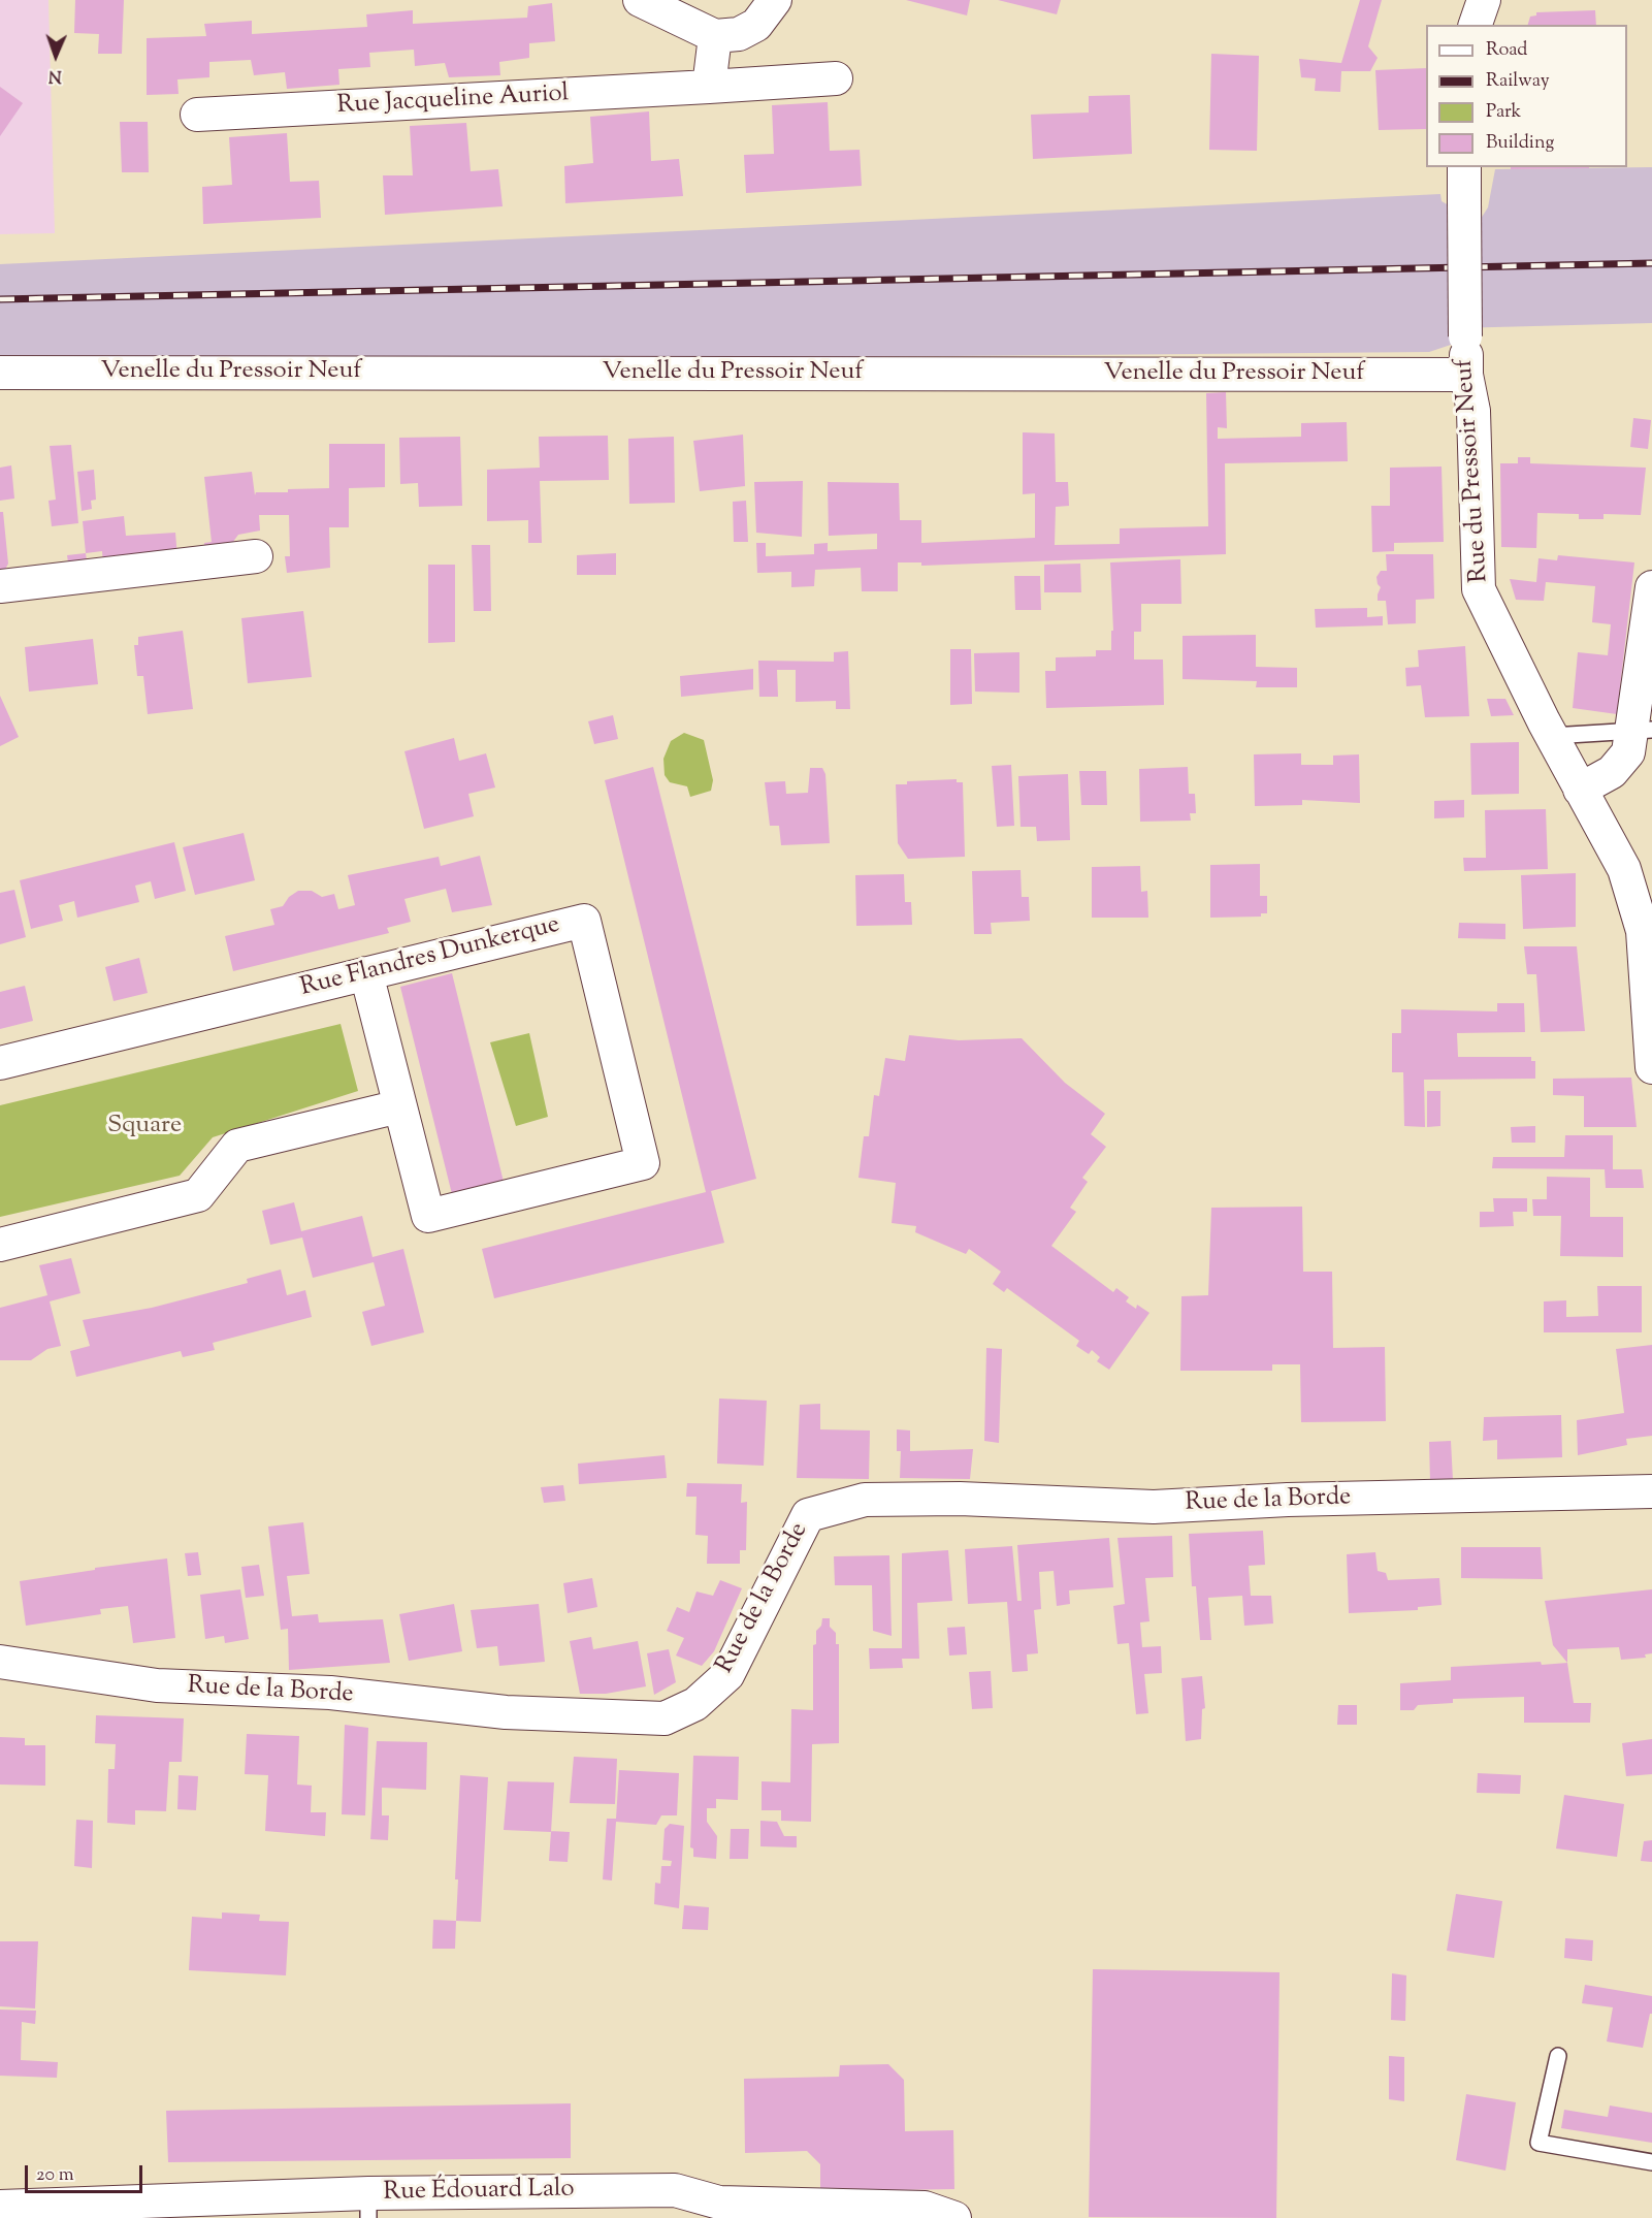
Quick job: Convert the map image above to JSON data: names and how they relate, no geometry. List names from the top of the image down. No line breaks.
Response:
{"streets":{"street":["Rue Jacqueline Auriol","Venelle du Pressoir Neuf","Rue du Pressoir Neuf","Rue Flandres Dunkerque","Rue de la Borde","Rue Édouard Lalo"]},"crossings":[["Venelle du Pressoir Neuf","Rue du Pressoir Neuf"]],"parks":["Square"],"legend":["Road","Railway","Park","Building"],"scale_bar":"20 m","north":"bottom"}
